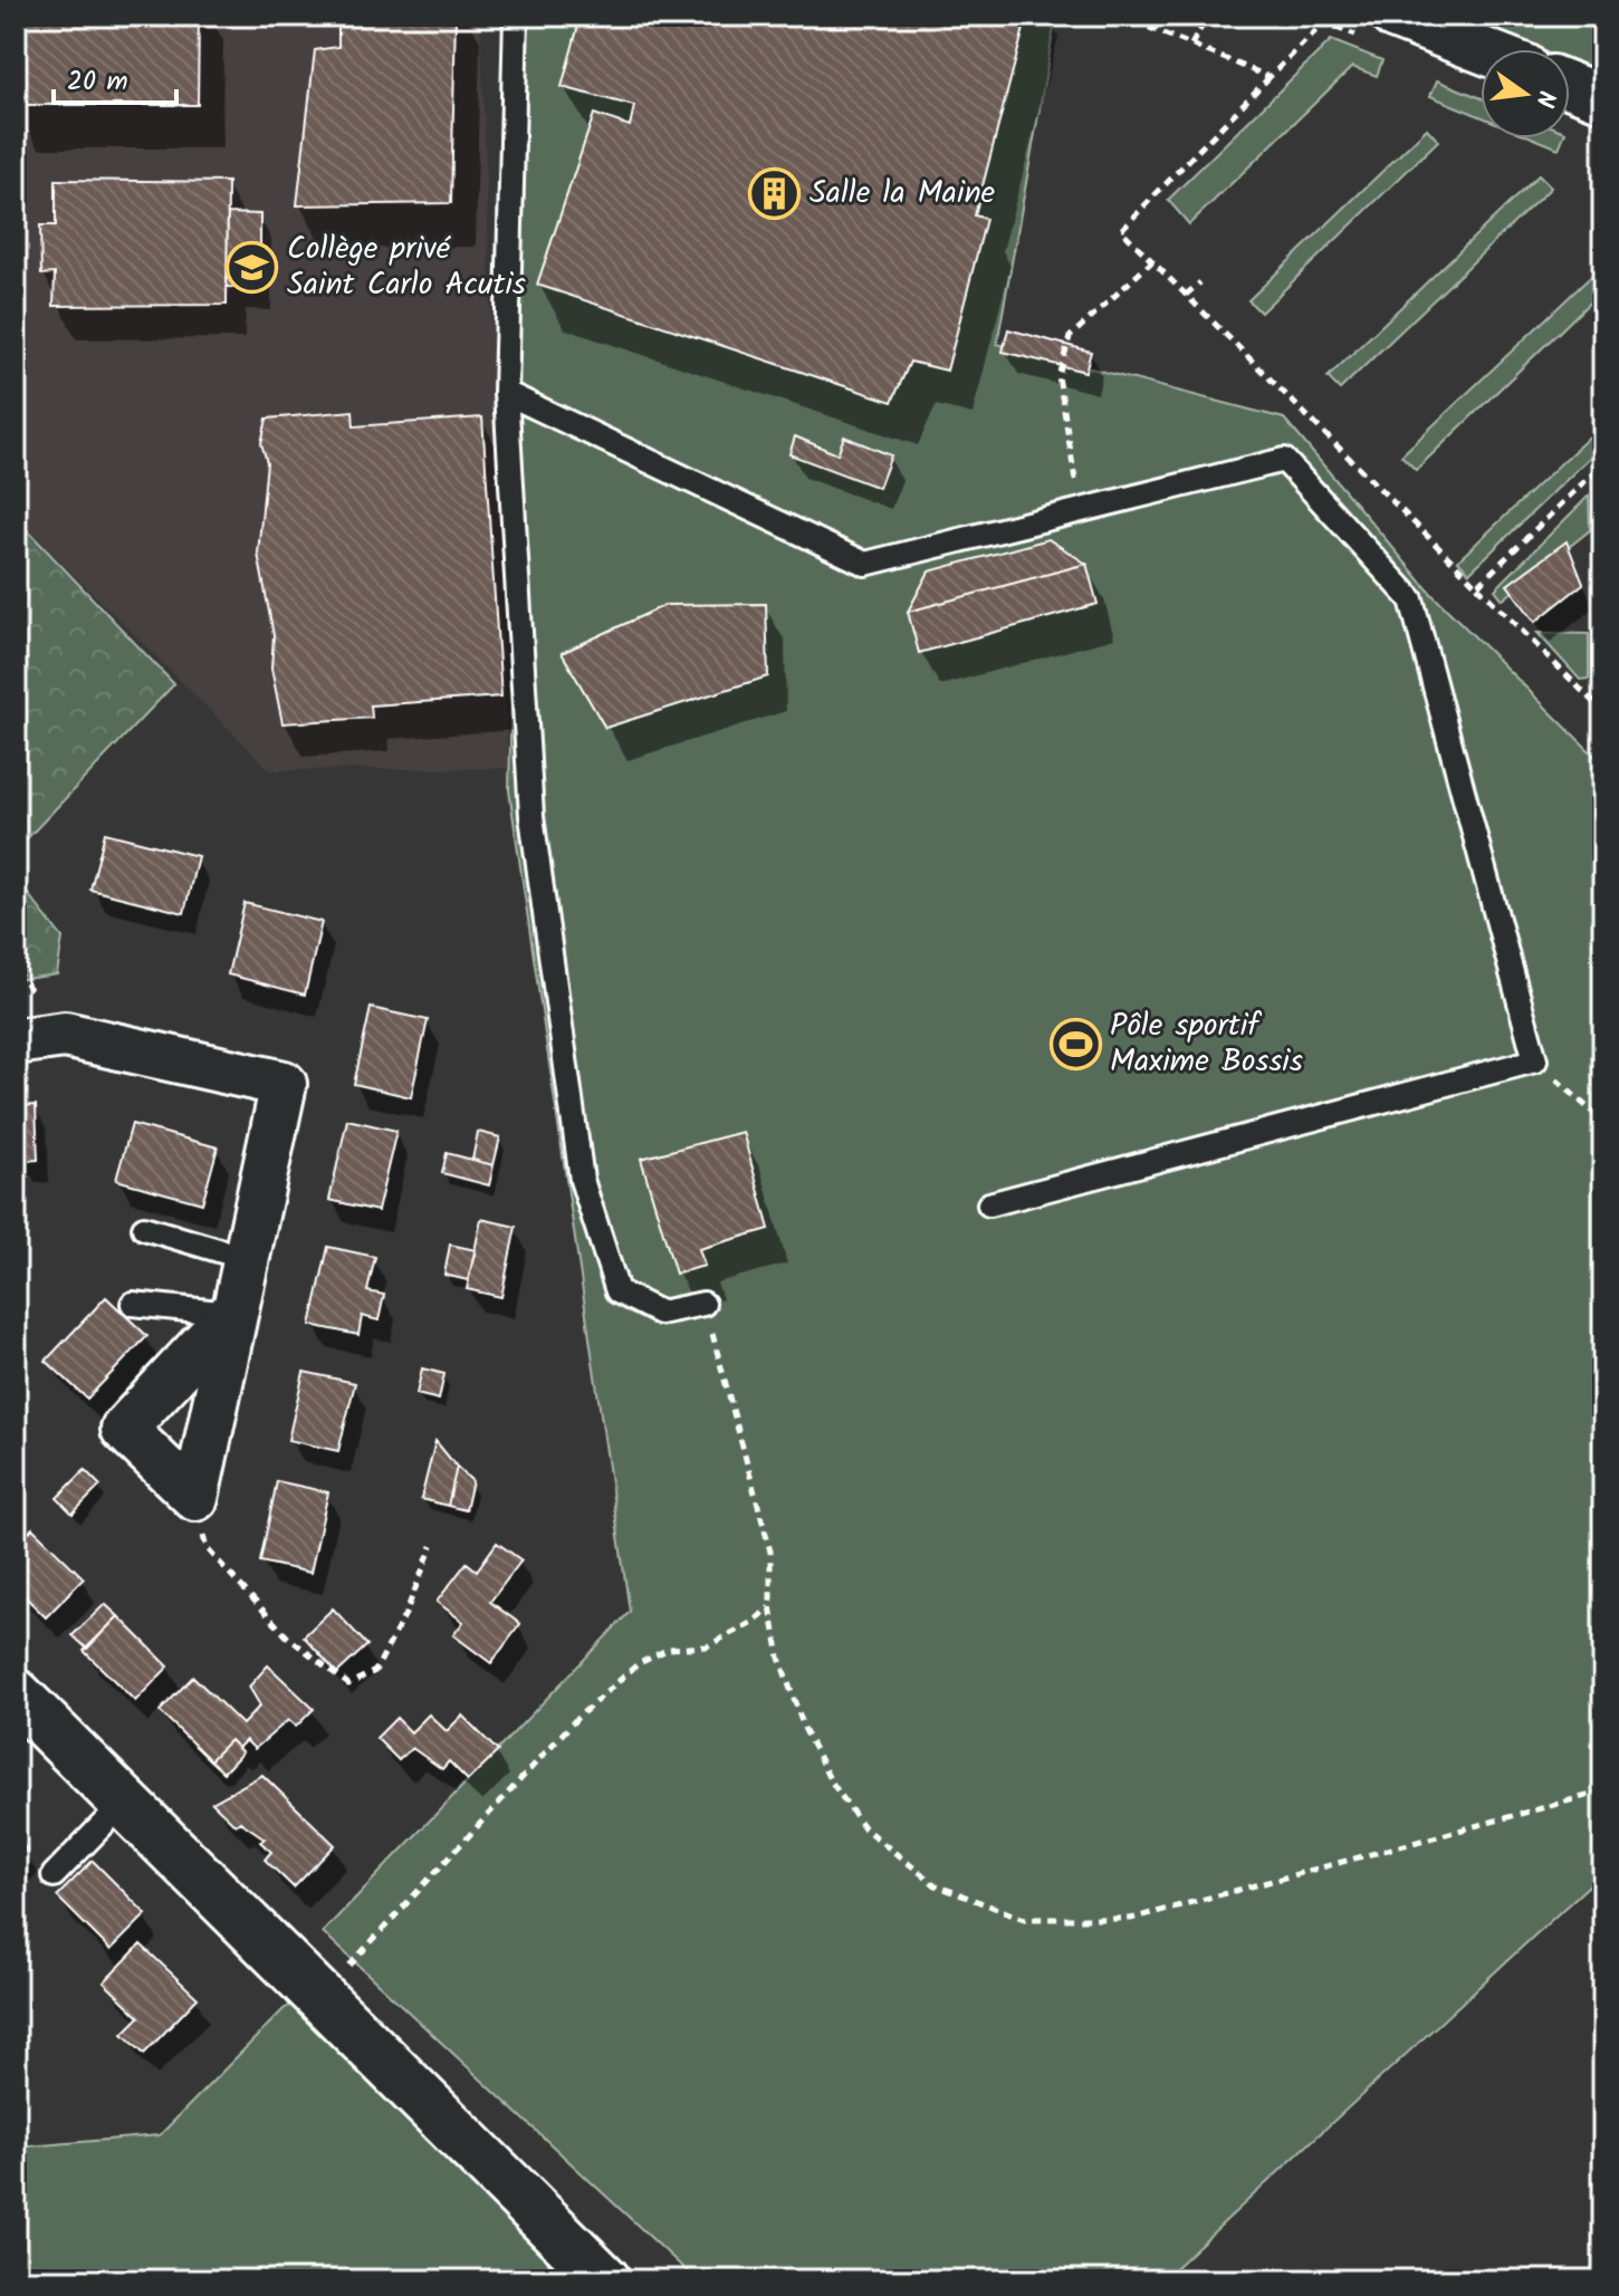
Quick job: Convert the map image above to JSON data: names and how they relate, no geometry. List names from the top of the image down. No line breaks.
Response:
{"places":{"building":["Salle la Maine"],"school or university":["Collège privé Saint Carlo Acutis"],"sports":["Pôle sportif Maxime Bossis"]},"scale_bar":"20 m","north":"right"}
